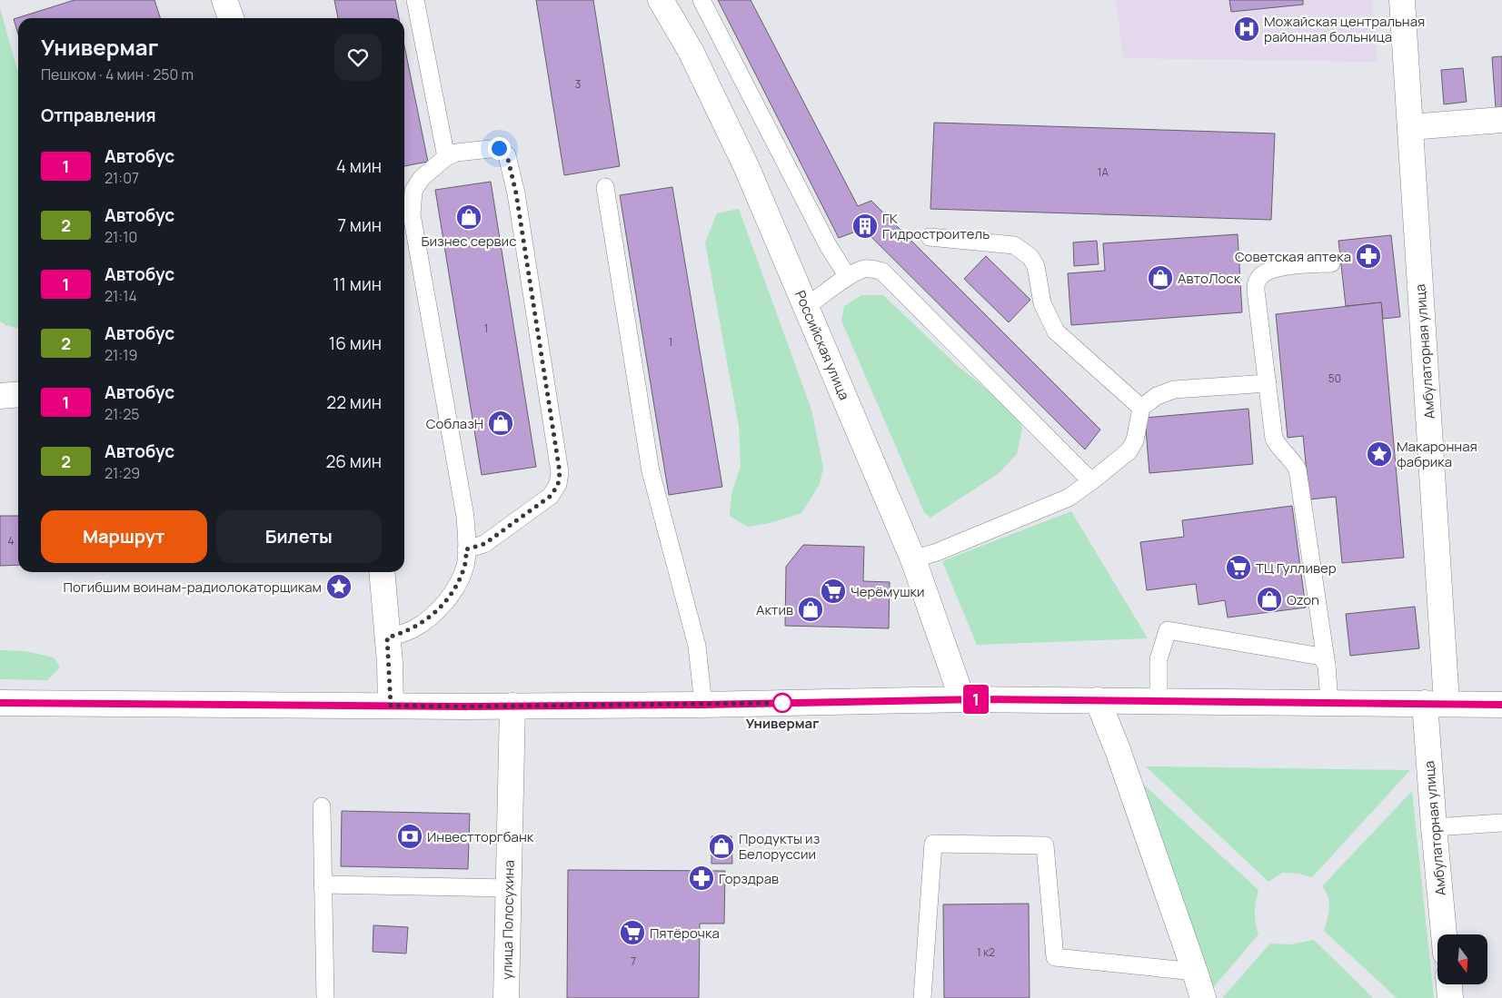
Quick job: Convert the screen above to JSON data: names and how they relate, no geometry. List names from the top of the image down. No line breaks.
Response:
{"streets":{"street":["Российская улица","Амбулаторная улица","улица Полосухина"]},"places":{"hospital":["Можайская центральная районная больница"],"shop":["Бизнес сервис","АвтоЛоск","СоблазН","Ozon","Актив","Продукты из Белоруссии"],"building":["ГК Гидростроитель"],"pharmacy":["Советская аптека","Горздрав"],"place":["Макаронная фабрика","Погибшим воинам-радиолокаторщикам"],"supermarket":["ТЦ Гулливер","Черёмушки","Пятёрочка"],"other":["Универмаг"],"bank":["Инвестторгбанк"]},"lines":["bus line 1"],"house_numbers":["3","1А","1","1","50","4","1 к2","7"],"north":"bottom","page":{"on_map":"1","heading":[["Универмаг","Пешком · 4 мин · 250 m"],"Отправления"],"list":[{"mark":"1","name":"Автобус","note":"21:07","value":"4 мин"},{"mark":"2","name":"Автобус","note":"21:10","value":"7 мин"},{"mark":"1","name":"Автобус","note":"21:14","value":"11 мин"},{"mark":"2","name":"Автобус","note":"21:19","value":"16 мин"},{"mark":"1","name":"Автобус","note":"21:25","value":"22 мин"},{"mark":"2","name":"Автобус","note":"21:29","value":"26 мин"}],"buttons":["Маршрут","Билеты"]}}
